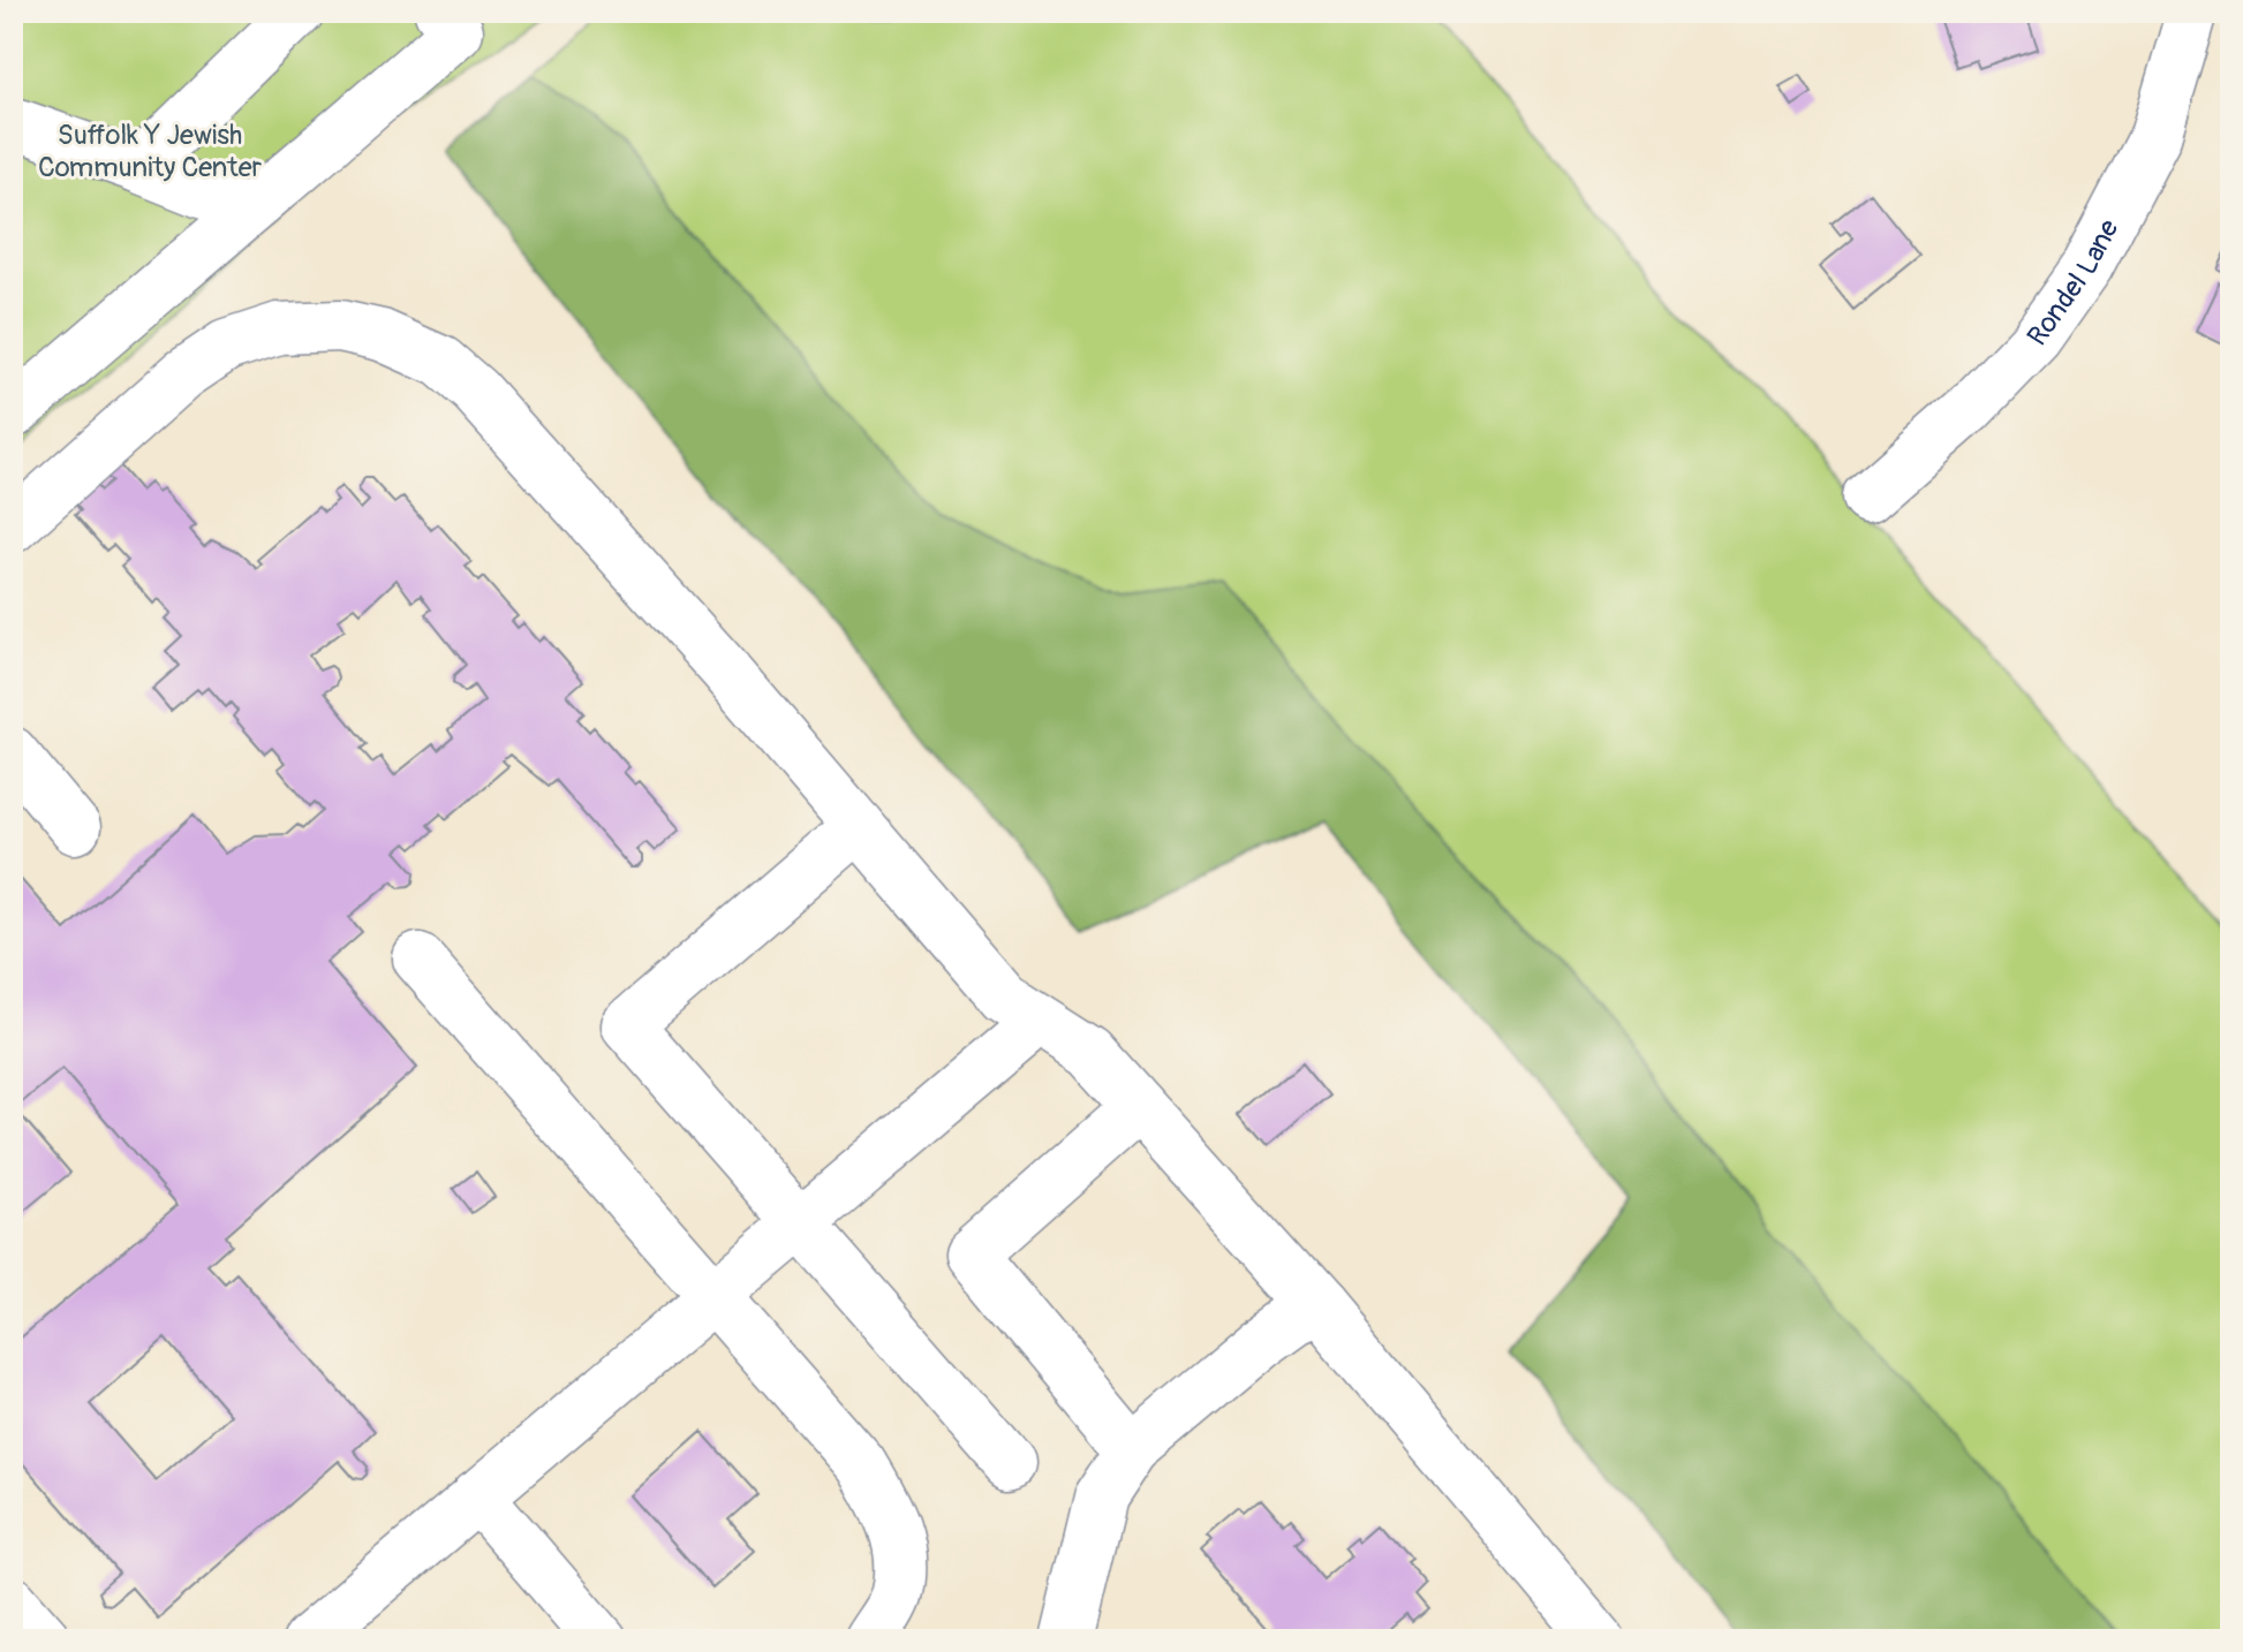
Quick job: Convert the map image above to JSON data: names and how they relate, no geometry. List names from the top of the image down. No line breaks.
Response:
{"streets":{"street":["Rondel Lane"]},"parks":["Suffolk Y Jewish Community Center"]}
